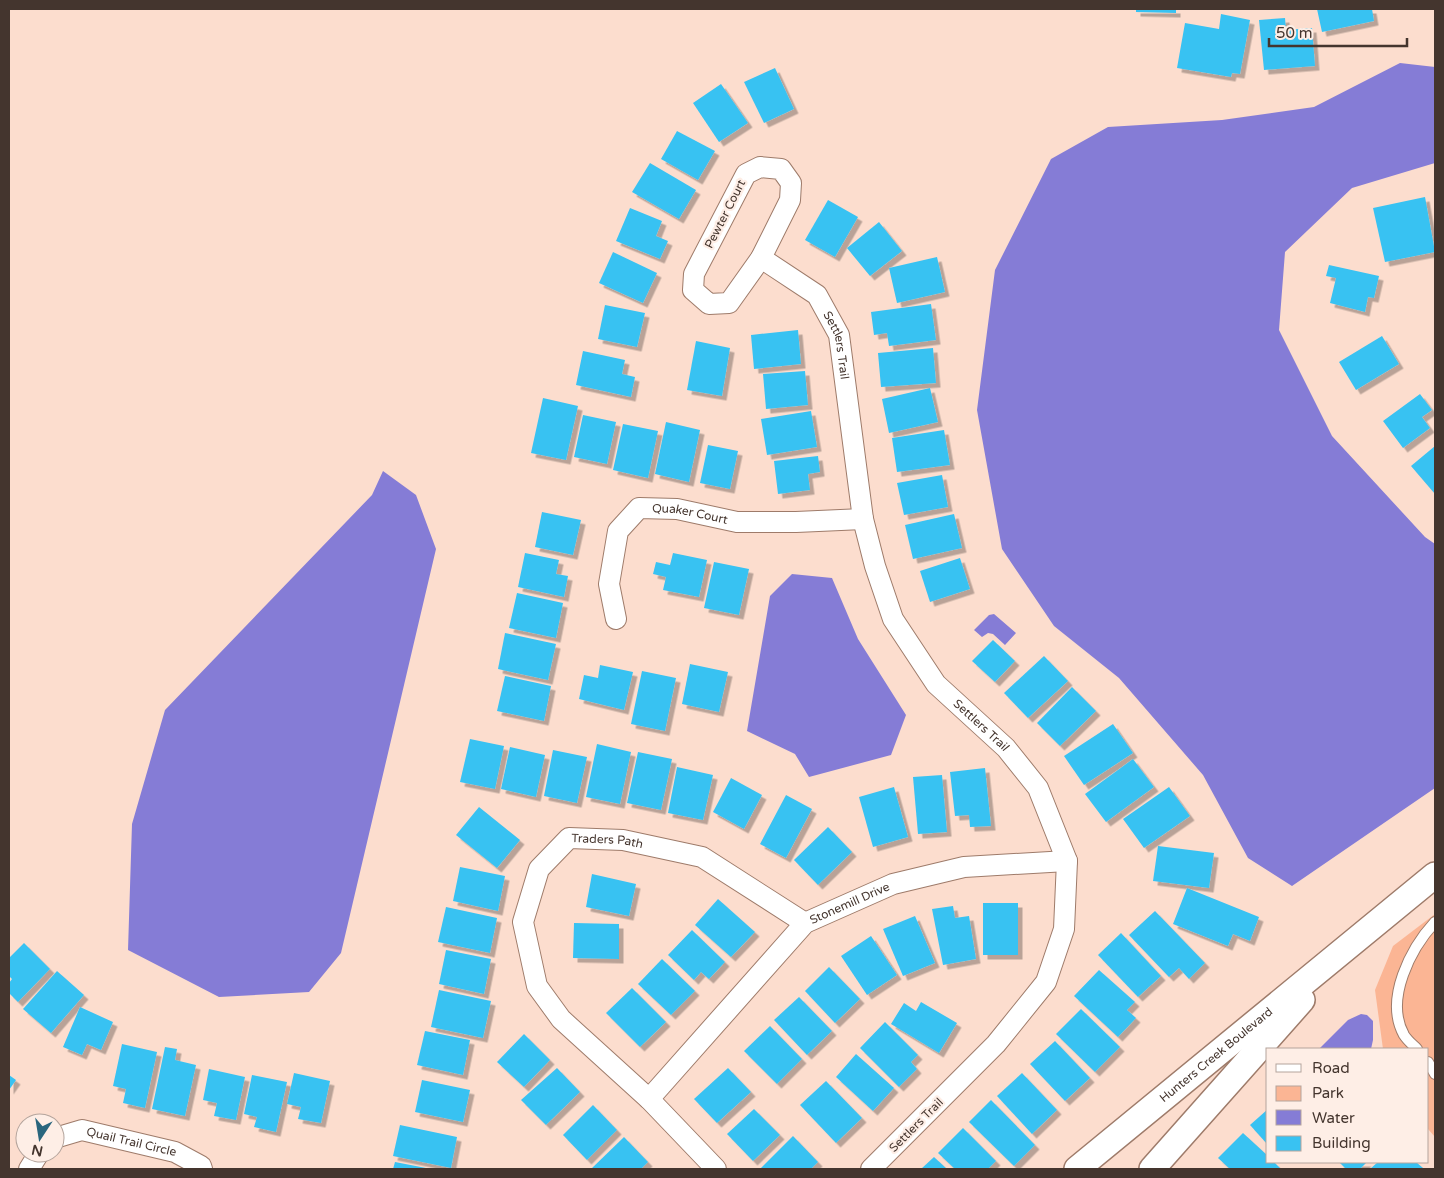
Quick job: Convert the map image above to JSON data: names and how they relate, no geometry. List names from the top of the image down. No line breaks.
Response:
{"streets":{"street":["Pewter Court","Settlers Trail","Quaker Court","Traders Path","Stonemill Drive","Hunters Creek Boulevard","Quail Trail Circle"]},"crossings":[["Pewter Court","Settlers Trail"],["Settlers Trail","Quaker Court"],["Settlers Trail","Stonemill Drive"],["Traders Path","Stonemill Drive"]],"legend":["Road","Park","Water","Building"],"scale_bar":"50 m","north":"bottom"}
